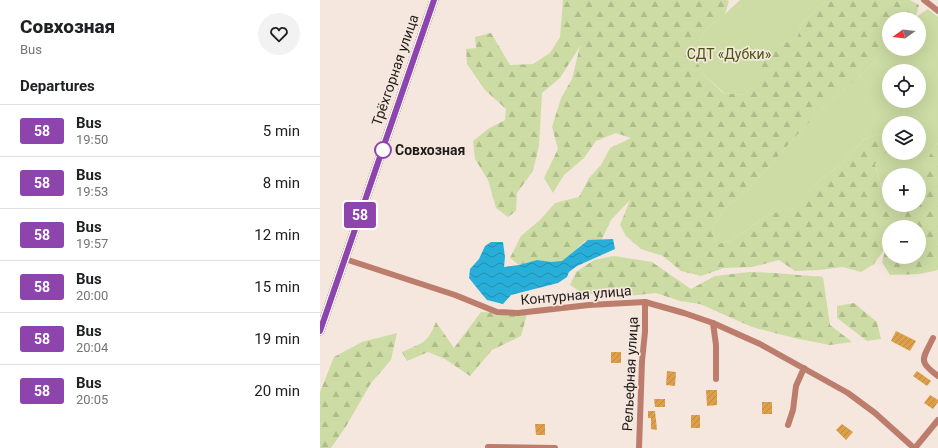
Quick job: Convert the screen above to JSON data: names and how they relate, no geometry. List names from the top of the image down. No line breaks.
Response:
{"streets":{"highway":["Трёхгорная улица"],"street":["Контурная улица","Рельефная улица"]},"crossings":[["Трёхгорная улица","Контурная улица"],["Контурная улица","Рельефная улица"]],"parks":["СДТ «Дубки»"],"places":["Совхозная"],"lines":["bus line 58"],"north":"left","page":{"heading":[["Совхозная","Bus"],"Departures"],"on_map":"58","map_buttons":["+","−"],"list":[{"mark":"58","name":"Bus","note":"19:50","value":"5 min"},{"mark":"58","name":"Bus","note":"19:53","value":"8 min"},{"mark":"58","name":"Bus","note":"19:57","value":"12 min"},{"mark":"58","name":"Bus","note":"20:00","value":"15 min"},{"mark":"58","name":"Bus","note":"20:04","value":"19 min"},{"mark":"58","name":"Bus","note":"20:05","value":"20 min"}]}}
